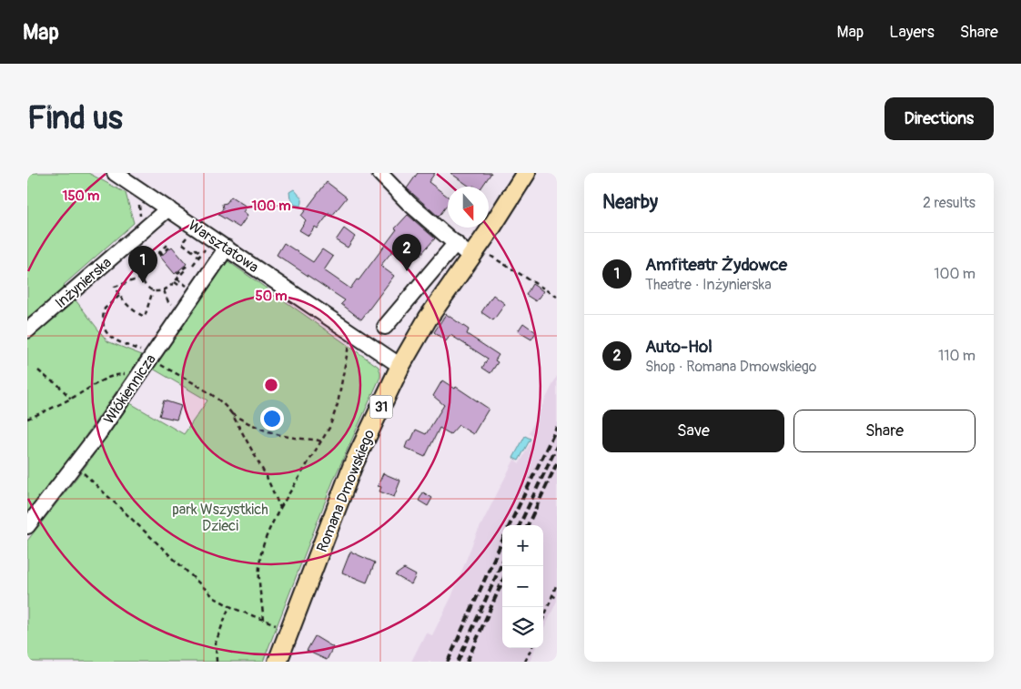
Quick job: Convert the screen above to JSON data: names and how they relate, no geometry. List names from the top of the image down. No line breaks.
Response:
{"streets":{"main road":["31","Romana Dmowskiego"],"street":["Warsztatowa","Inżynierska","Włókiennicza"]},"crossings":[["Warsztatowa","Inżynierska"],["Warsztatowa","Włókiennicza"],["Warsztatowa","Romana Dmowskiego"]],"parks":["park Wszystkich Dzieci"],"north":"bottom","page":{"header":"Map","nav":["Map","Layers","Share"],"buttons":["Directions",["Save","Share"]],"title":"Find us","heading":["Nearby","2 results"],"list":[{"mark":"1","name":"Amfiteatr Żydowce","note":"Theatre · Inżynierska","value":"100 m"},{"mark":"2","name":"Auto-Hol","note":"Shop · Romana Dmowskiego","value":"110 m"}],"pins":["2","1"],"map_buttons":["+","−"]},"rings":["150 m","100 m","50 m"]}
